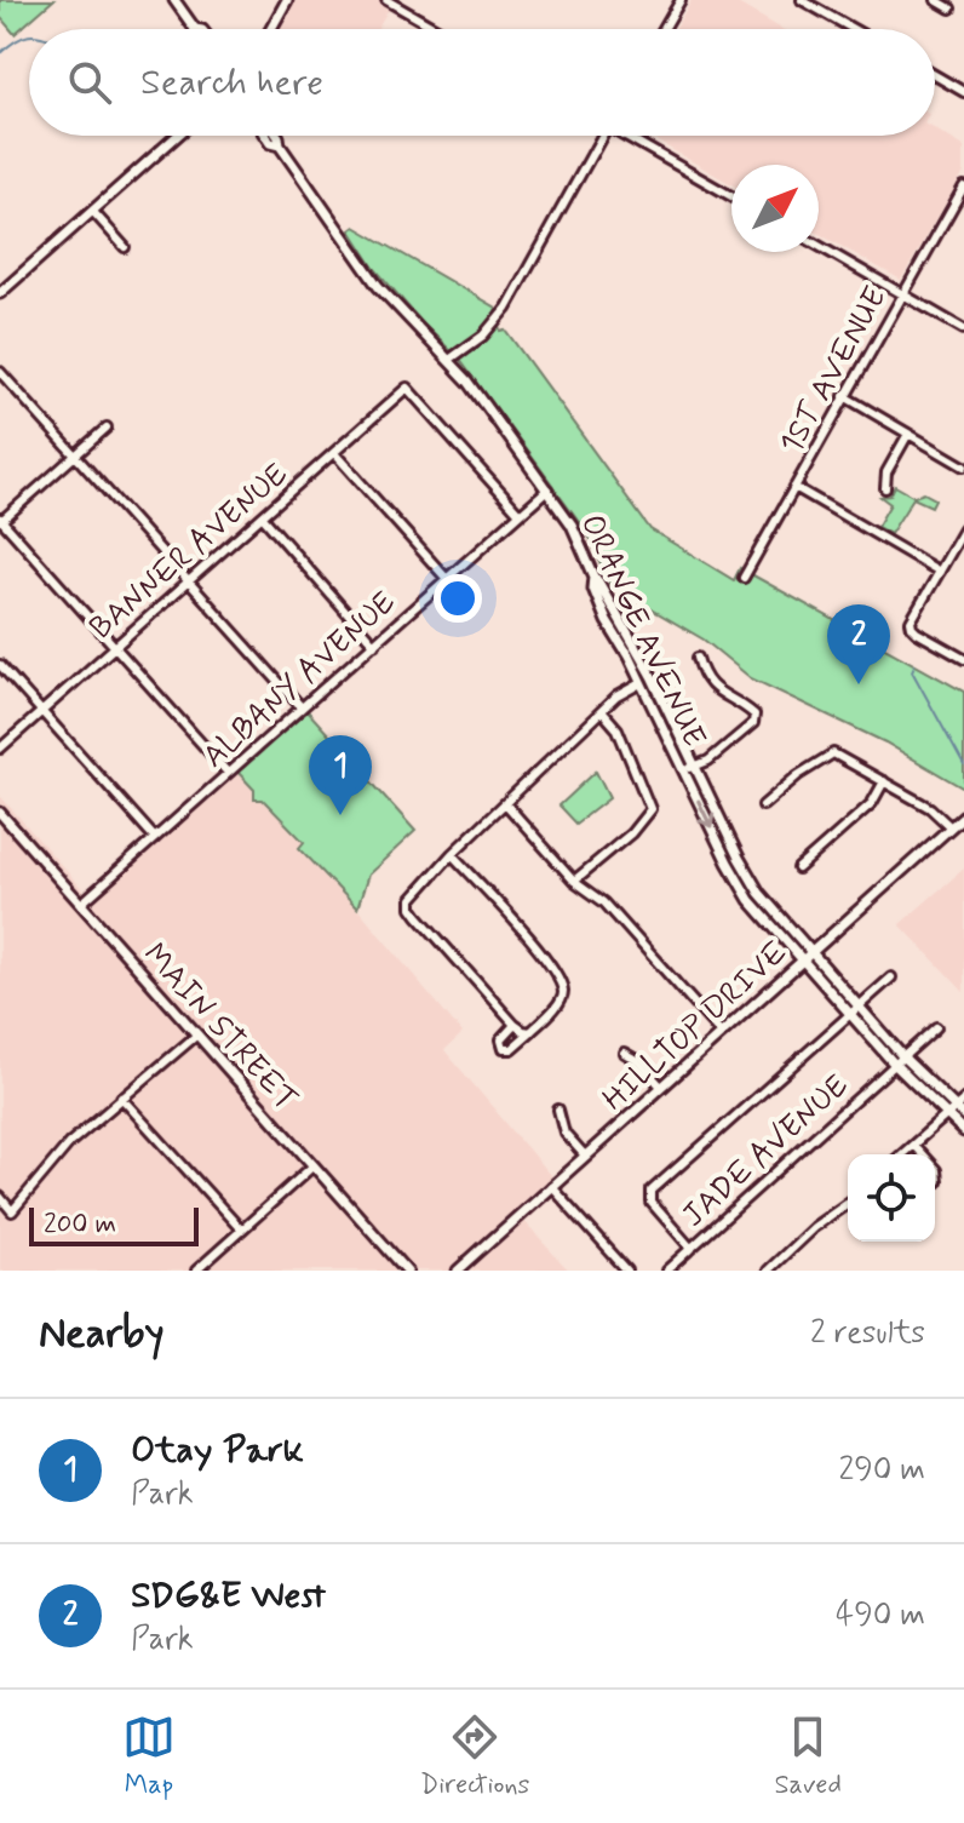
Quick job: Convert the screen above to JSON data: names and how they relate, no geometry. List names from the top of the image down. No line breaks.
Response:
{"streets":{"main road":["ORANGE AVENUE","HILLTOP DRIVE","MAIN STREET"],"street":["1ST AVENUE","BANNER AVENUE","ALBANY AVENUE","JADE AVENUE"]},"crossings":[["BANNER AVENUE","ALBANY AVENUE"],["ORANGE AVENUE","ALBANY AVENUE"],["ORANGE AVENUE","HILLTOP DRIVE"],["ORANGE AVENUE","JADE AVENUE"],["ALBANY AVENUE","MAIN STREET"]],"scale_bar":"200 m","north":"top right","page":{"search":"Search here","pins":["2","1"],"scale":"200 m","heading":["Nearby","2 results"],"list":[{"mark":"1","name":"Otay Park","note":"Park","value":"290 m"},{"mark":"2","name":"SDG&E West","note":"Park","value":"490 m"}],"nav":["Map","Directions","Saved"]}}
